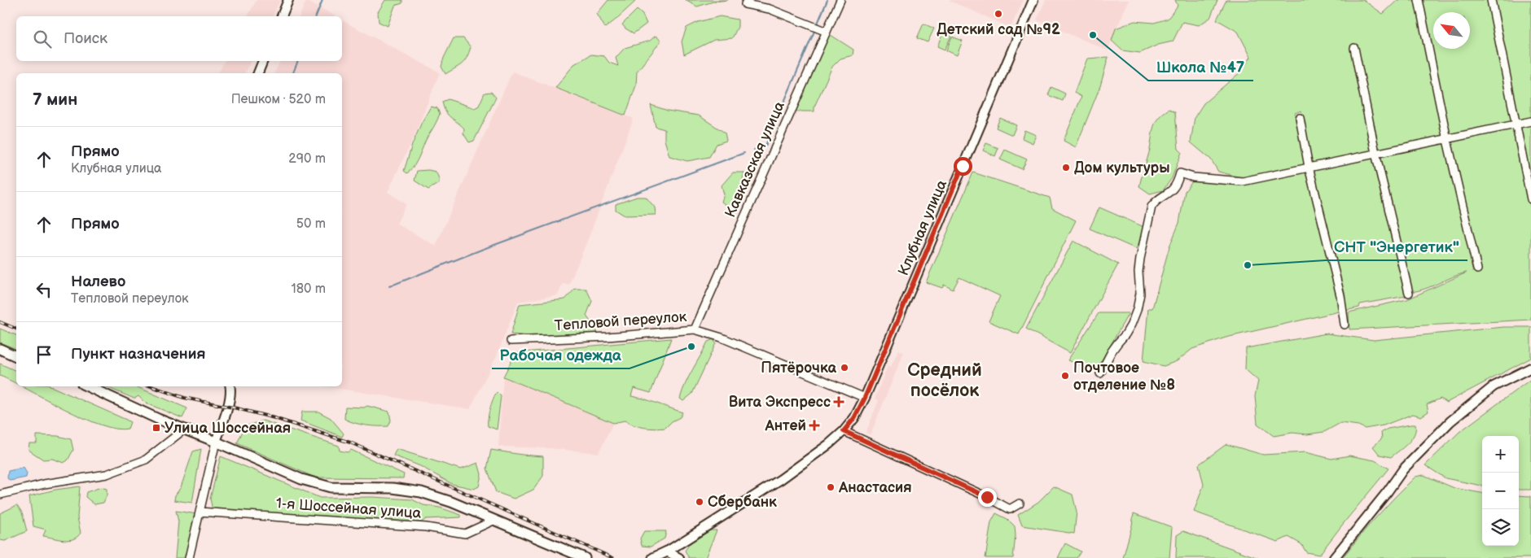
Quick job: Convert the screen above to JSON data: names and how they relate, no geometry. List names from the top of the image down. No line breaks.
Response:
{"streets":{"street":["Кавказская улица","Клубная улица","Тепловой переулок","1-я Шоссейная улица"]},"crossings":[["Кавказская улица","Тепловой переулок"],["Клубная улица","Тепловой переулок"]],"districts":["Средний посёлок"],"places":{"other":["Детский сад №92","Школа №47","Дом культуры","СНТ \"Энергетик\"","Рабочая одежда","Пятёрочка","Почтовое отделение №8","Анастасия","Сбербанк"],"health":["Вита Экспресс","Антей"],"transit":["Улица Шоссейная"]},"north":"top left","page":{"search":"Поиск","heading":["7 мин","Пешком · 520 m"],"list":[["Прямо","Клубная улица","290 m"],["Прямо","50 m"],["Налево","Тепловой переулок","180 m"],"Пункт назначения"],"map_buttons":["+","−"]}}
